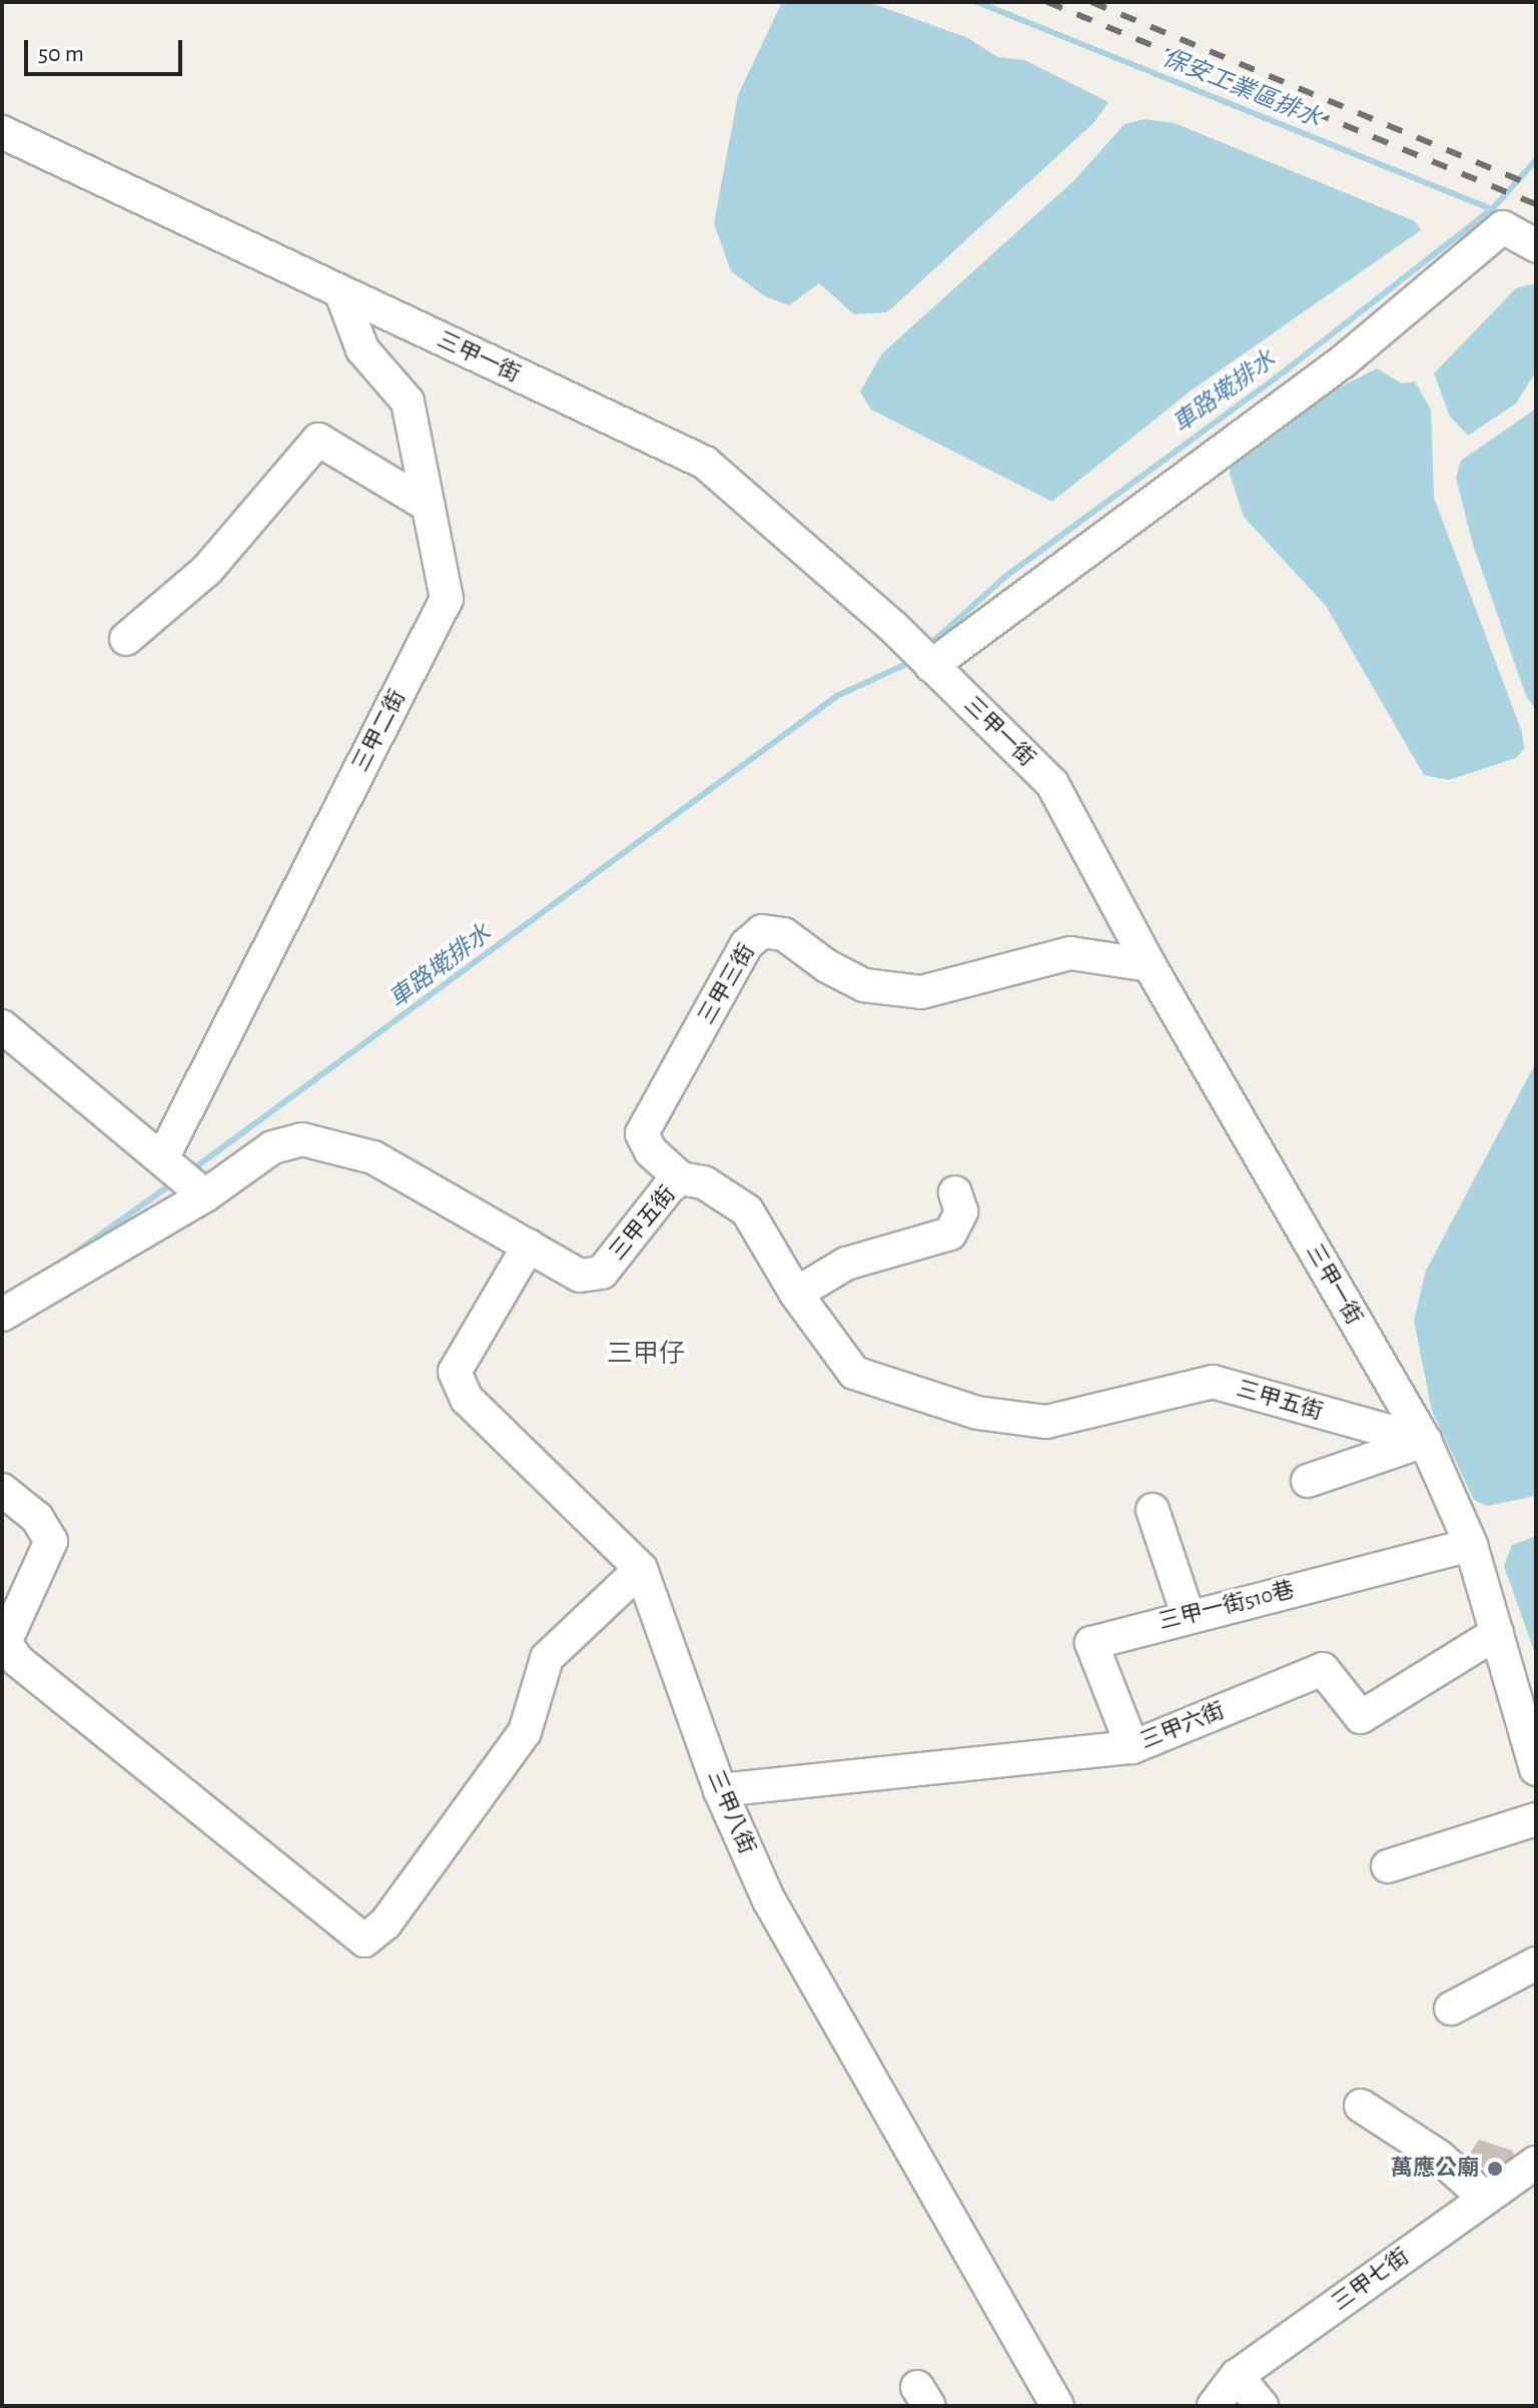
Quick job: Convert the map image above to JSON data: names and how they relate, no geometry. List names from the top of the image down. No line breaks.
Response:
{"streets":{"street":["三甲一街","三甲二街","三甲三街","三甲五街","三甲一街510巷","三甲六街","三甲八街","三甲七街"]},"crossings":[["三甲一街","三甲二街"],["三甲一街","三甲三街"],["三甲一街","三甲五街"],["三甲一街","三甲一街510巷"],["三甲一街","三甲六街"],["三甲三街","三甲五街"],["三甲五街","三甲八街"],["三甲一街510巷","三甲六街"],["三甲六街","三甲八街"]],"districts":["三甲仔"],"water":["保安工業區排水","車路墘排水"],"places":["萬應公廟"],"scale_bar":"50 m"}
